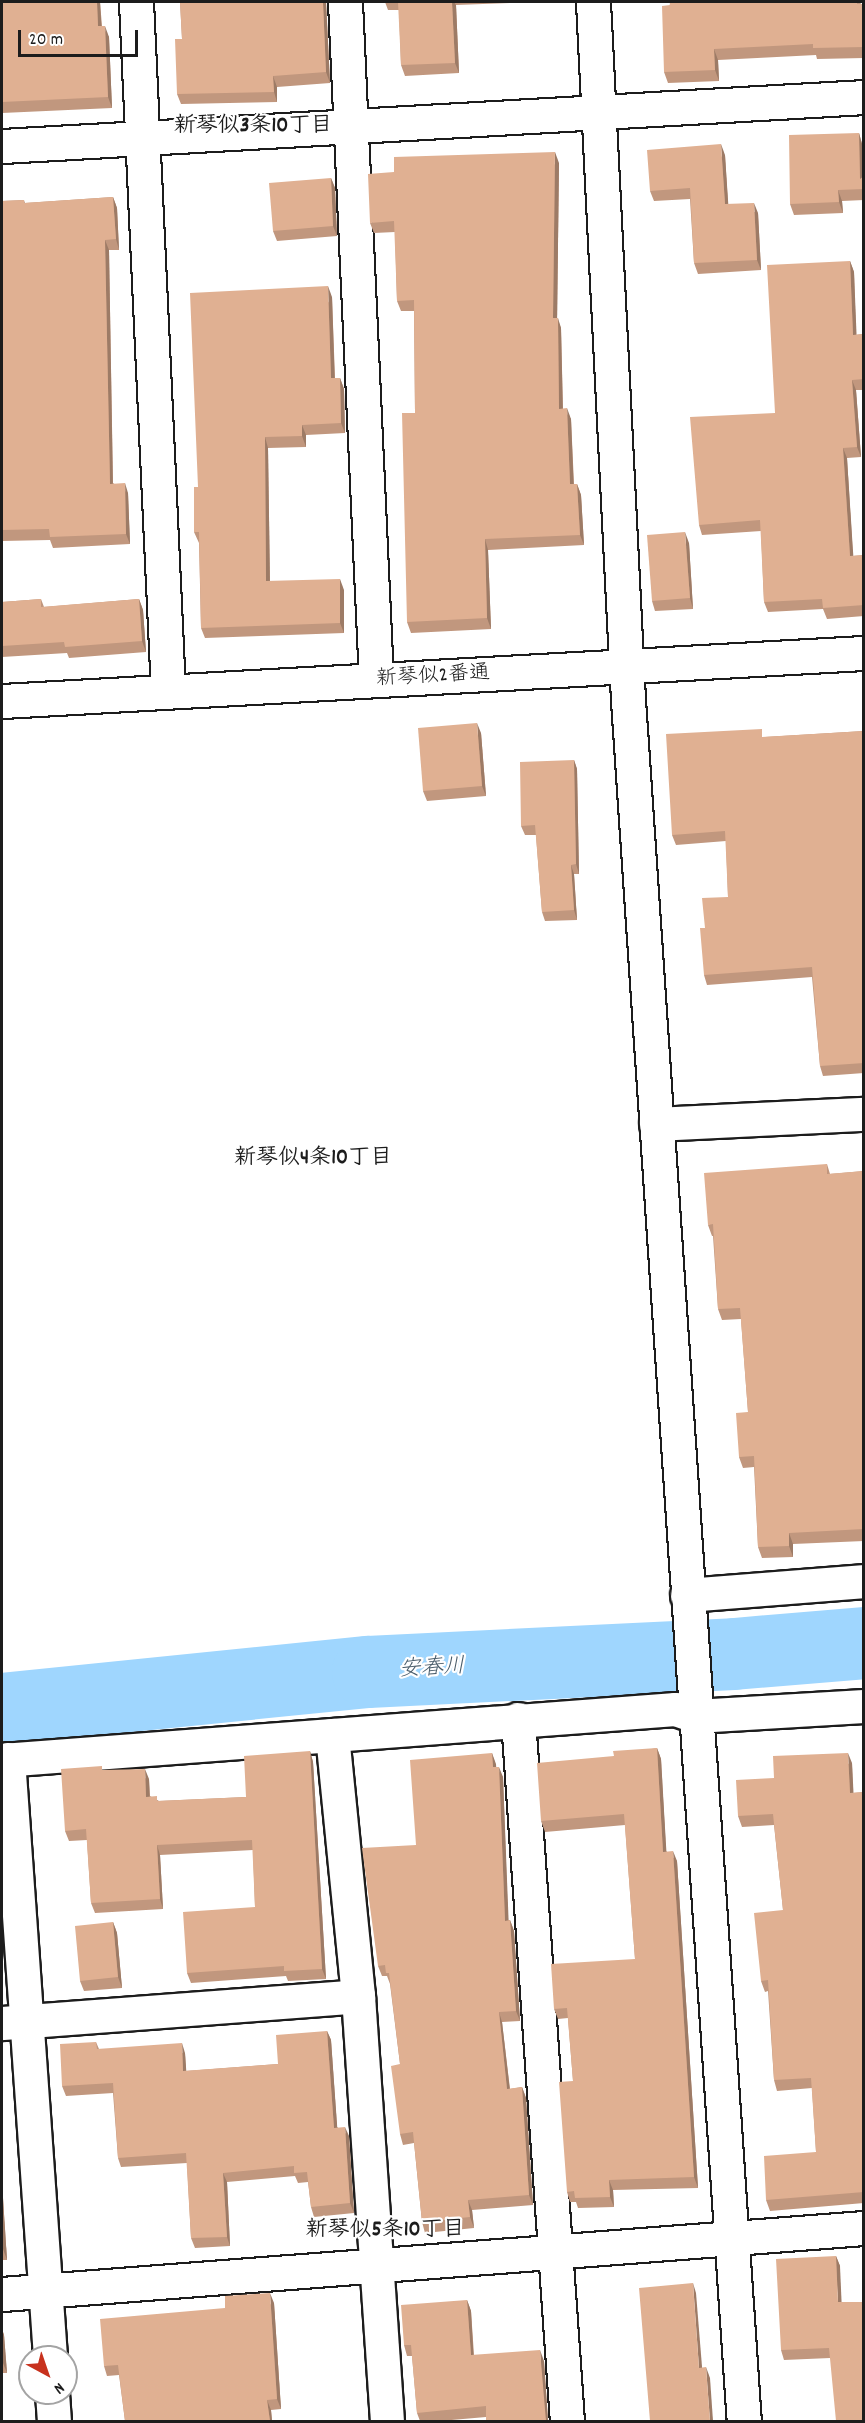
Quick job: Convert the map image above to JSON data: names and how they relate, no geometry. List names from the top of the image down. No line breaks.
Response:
{"streets":{"street":["新琴似2番通"]},"districts":["新琴似3条10丁目","新琴似4条10丁目","新琴似5条10丁目"],"water":["安春川"],"scale_bar":"20 m","north":"bottom right"}
